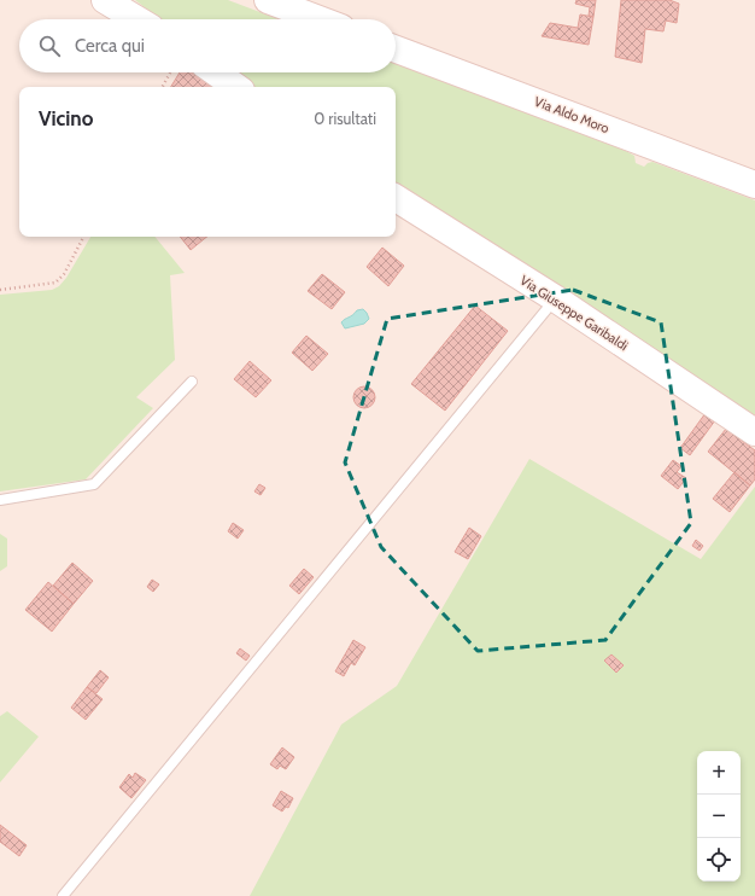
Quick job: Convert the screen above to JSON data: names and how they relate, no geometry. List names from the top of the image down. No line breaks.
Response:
{"streets":{"main road":["Via Aldo Moro","Via Giuseppe Garibaldi"]},"page":{"search":"Cerca qui","heading":["Vicino","0 risultati"],"map_buttons":["+","−"]}}
